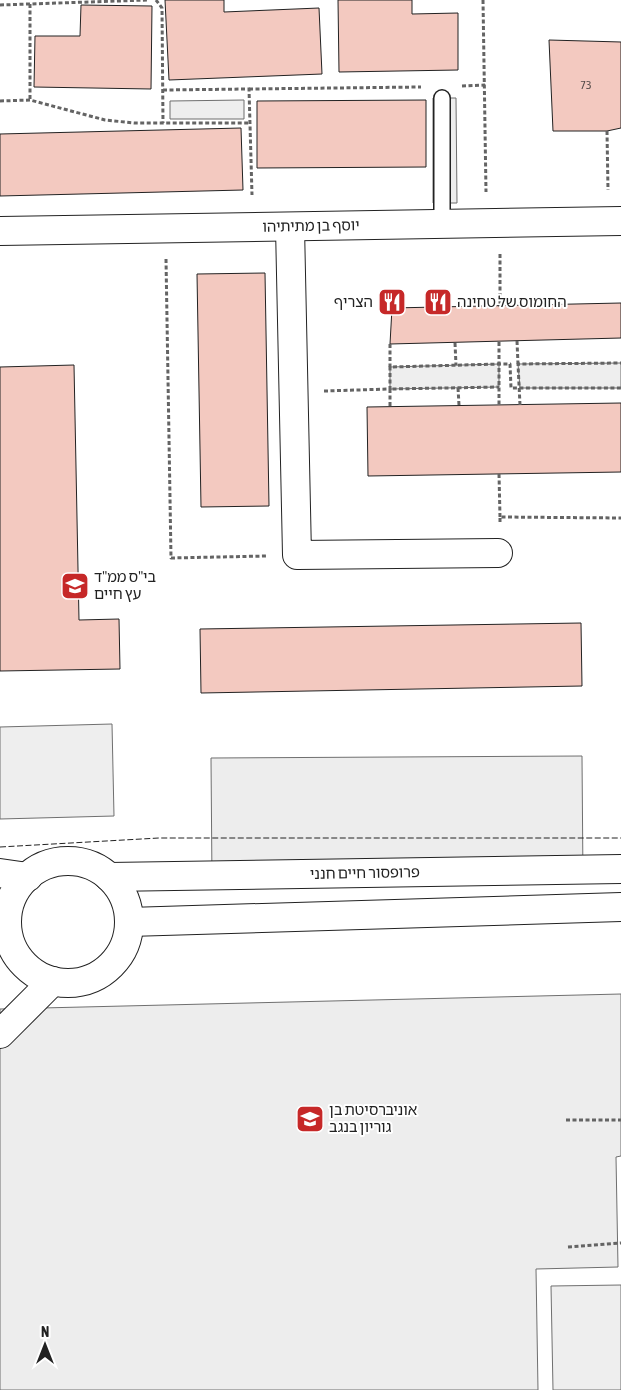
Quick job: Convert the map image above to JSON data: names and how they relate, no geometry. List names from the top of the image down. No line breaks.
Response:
{"streets":{"street":["יוסף בן מתיתיהו","פרופסור חיים חנני"]},"places":{"restaurant":["הצריף","החומוס של טחינה"],"school or university":["בי\"ס ממ\"ד עץ חיים","אוניברסיטת בן גוריון בנגב"]},"house_numbers":["73"],"north":"top"}
